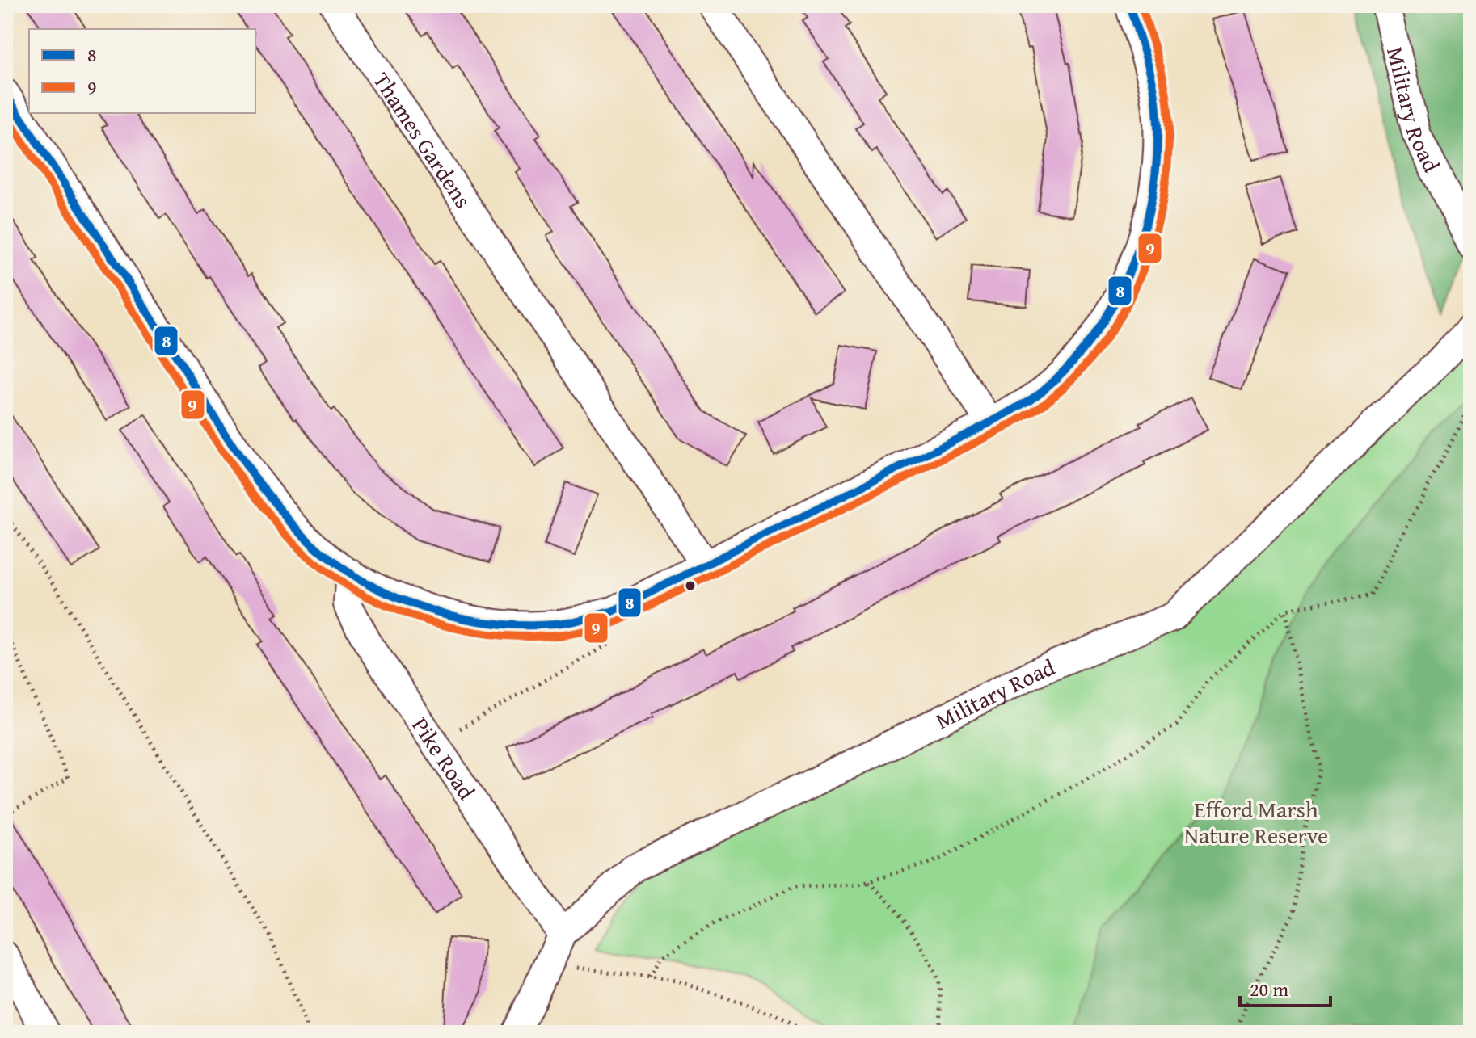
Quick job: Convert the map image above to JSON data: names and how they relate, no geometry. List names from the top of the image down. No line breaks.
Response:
{"streets":{"street":["Military Road","Thames Gardens","Pike Road"]},"crossings":[["Military Road","Pike Road"]],"parks":["Efford Marsh Nature Reserve"],"lines":["transit line 8","transit line 9"],"legend":["8","9"],"scale_bar":"20 m"}
